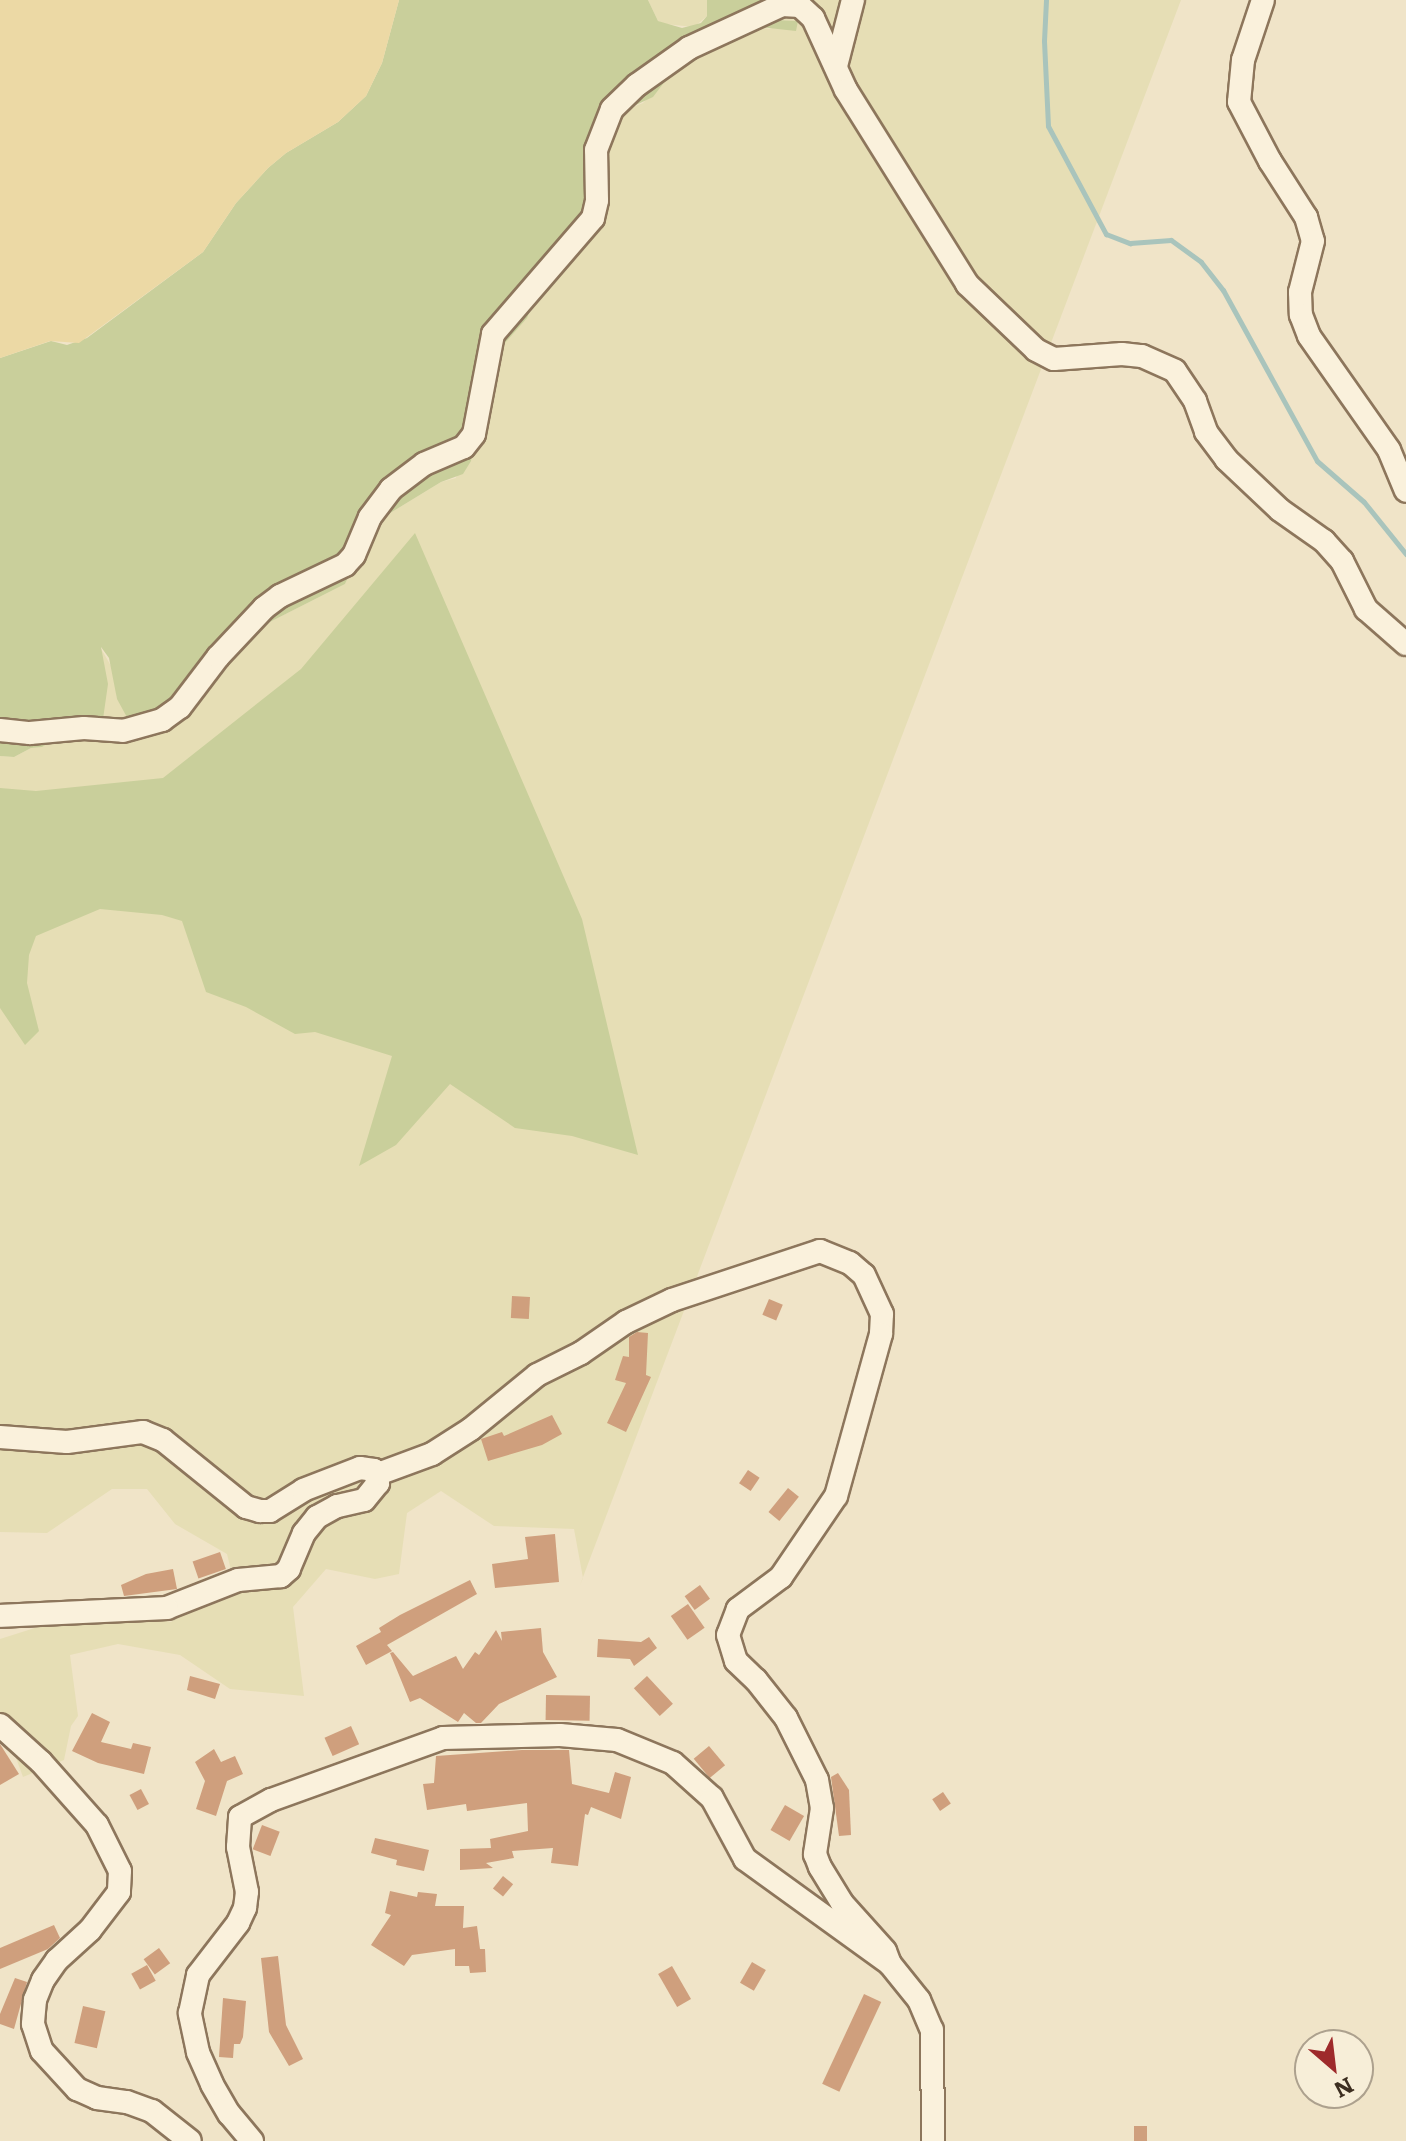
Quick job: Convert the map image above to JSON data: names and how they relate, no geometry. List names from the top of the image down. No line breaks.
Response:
{"north":"bottom right"}
